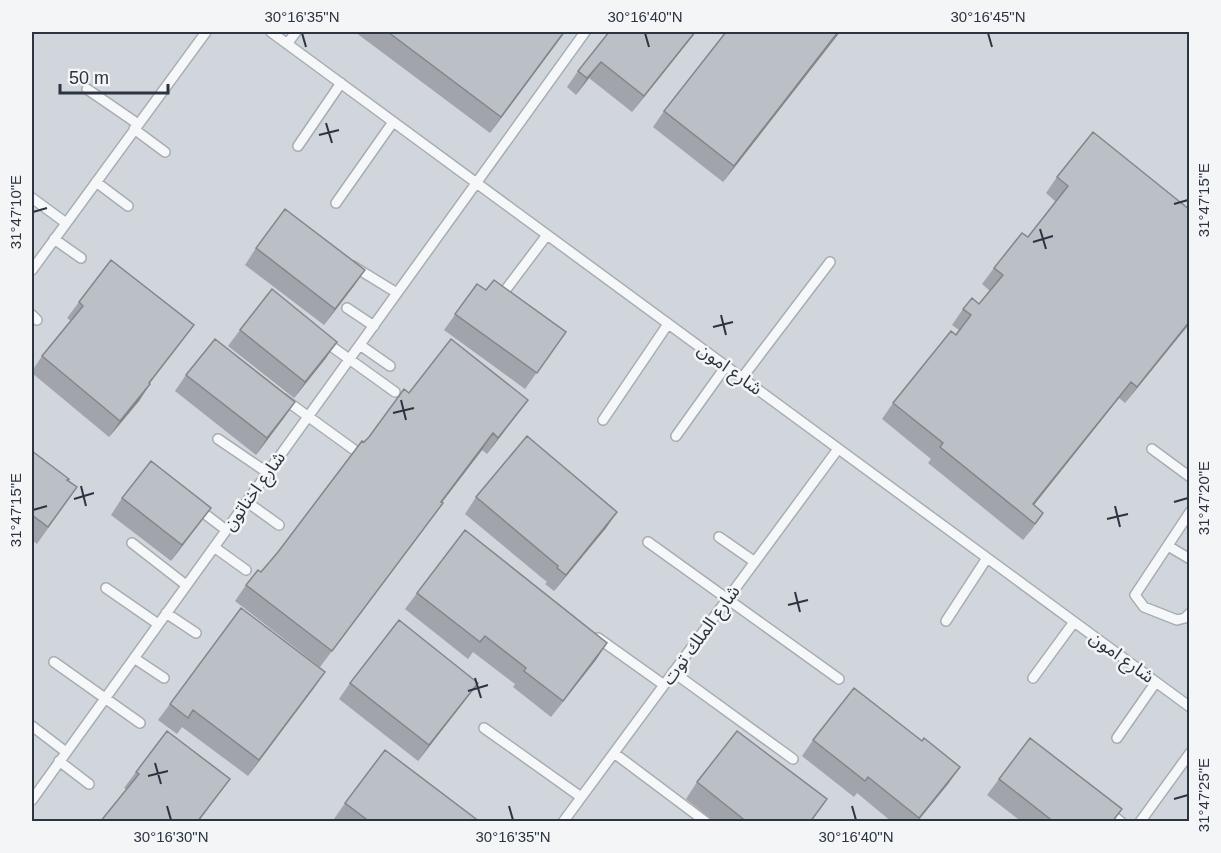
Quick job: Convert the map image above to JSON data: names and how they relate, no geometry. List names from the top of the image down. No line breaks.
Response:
{"streets":{"lane":["شارع امون","شارع اخناتون","شارع الملك توت"]},"crossings":[["شارع امون","شارع اخناتون"],["شارع امون","شارع الملك توت"]],"scale_bar":"50 m","coordinates":["30°16'35\"N","30°16'40\"N","30°16'45\"N","31°47'15\"E","31°47'10\"E","31°47'20\"E","31°47'25\"E","30°16'30\"N"]}
